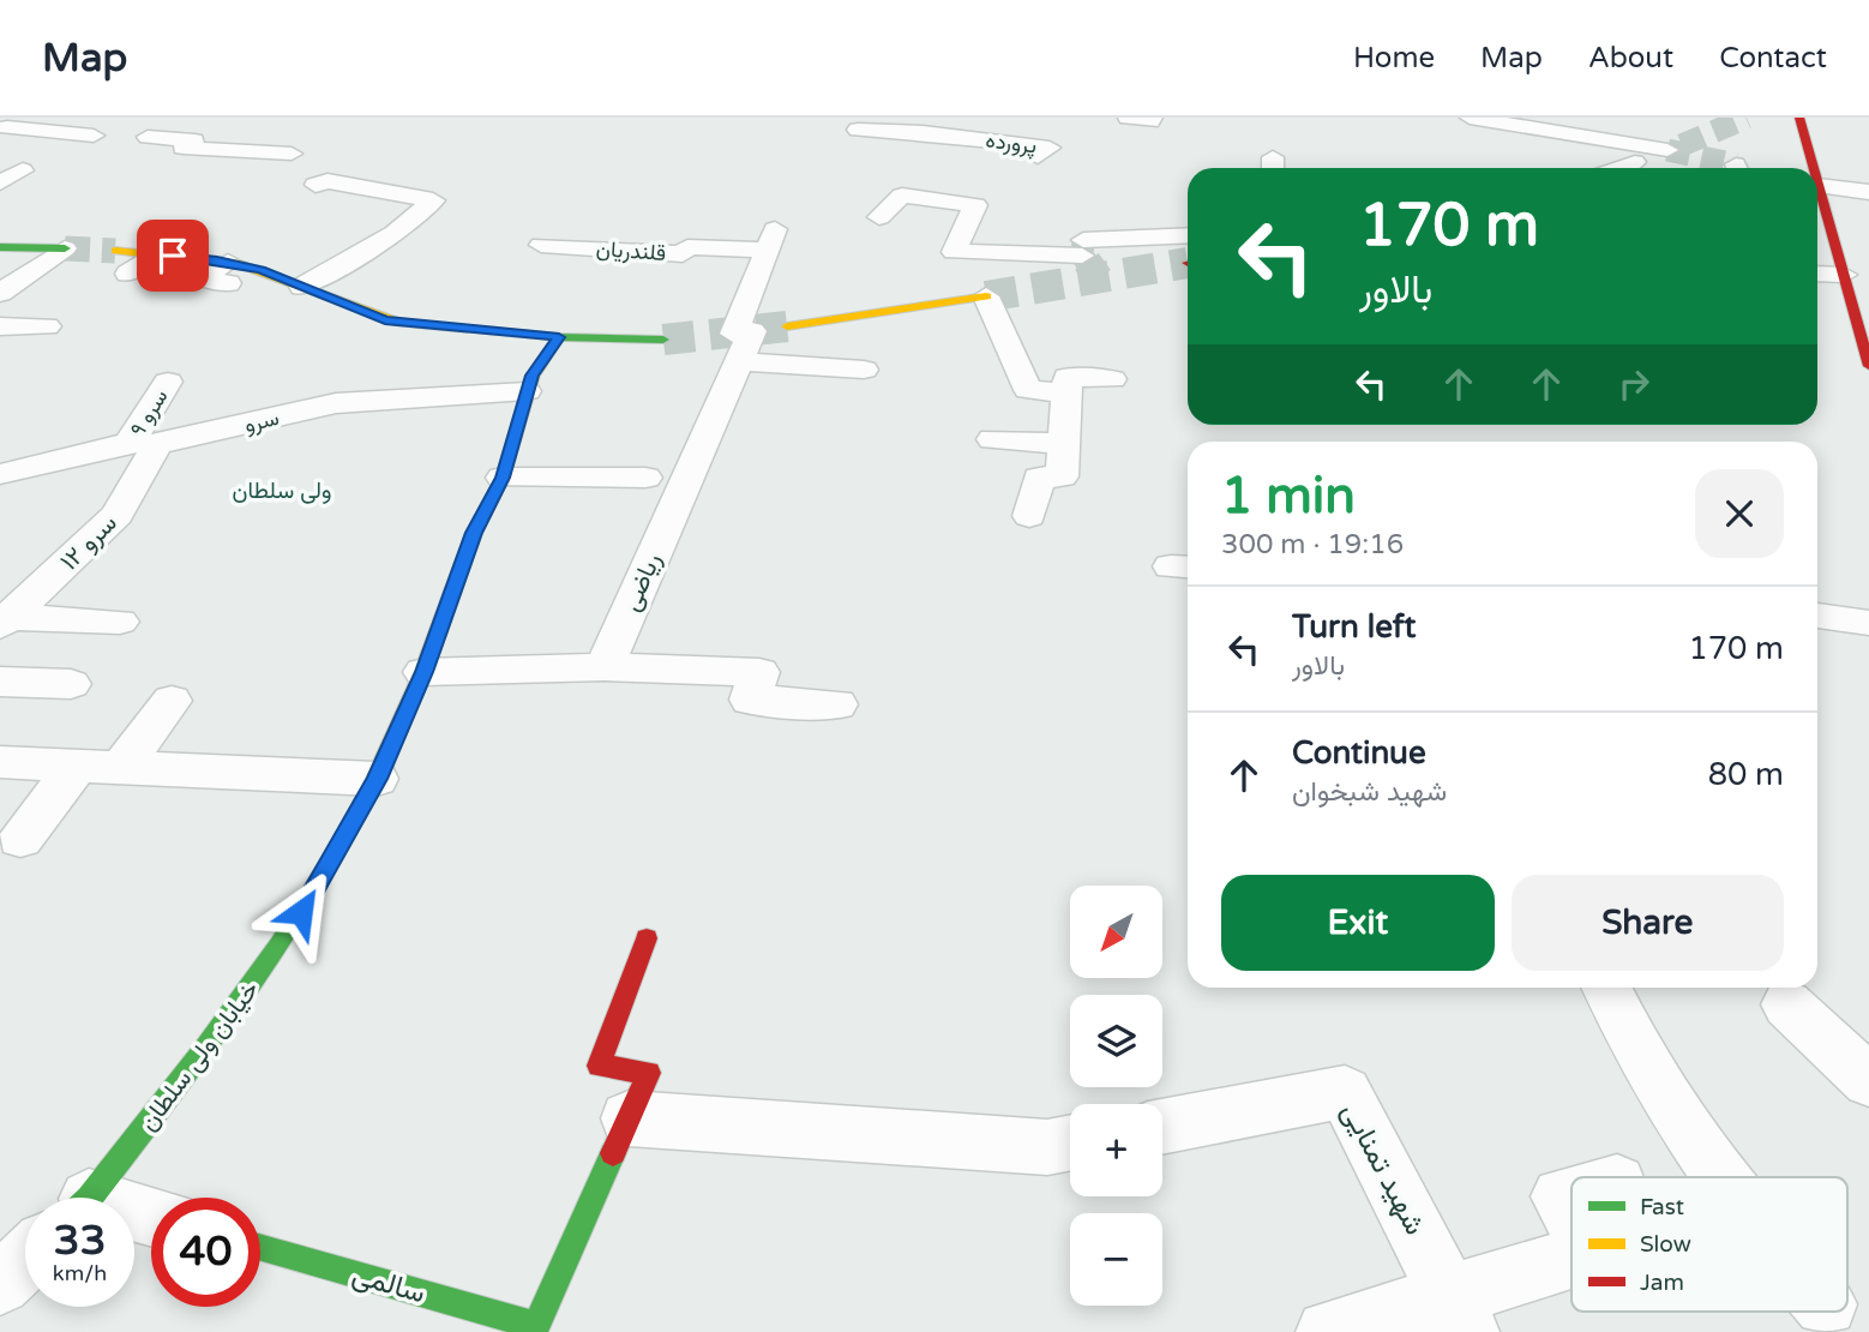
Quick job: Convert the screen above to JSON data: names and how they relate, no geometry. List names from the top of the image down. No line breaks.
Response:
{"streets":{"street":["پرورده","قلندریان","سرو ۹","سرو","سرو ۱۲","ریاضی","خیابان ولی سلطان","شهید تمنایی","سالمی"]},"crossings":[["قلندریان","ریاضی"],["سرو ۹","سرو"],["سرو ۹","سرو ۱۲"],["سرو","سرو ۱۲"],["سرو","خیابان ولی سلطان"]],"districts":["ولی سلطان"],"legend":["Fast","Slow","Jam"],"north":"bottom left","page":{"header":"Map","nav":["Home","Map","About","Contact"],"turn":["170 m","بالاور"],"heading":["1 min","300 m · 19:16"],"list":[{"name":"Turn left","note":"بالاور","value":"170 m"},{"name":"Continue","note":"شهید شبخوان","value":"80 m"}],"buttons":["Exit","Share"],"map_buttons":["+","−"],"speed":"33 km/h","limit":"40"}}
